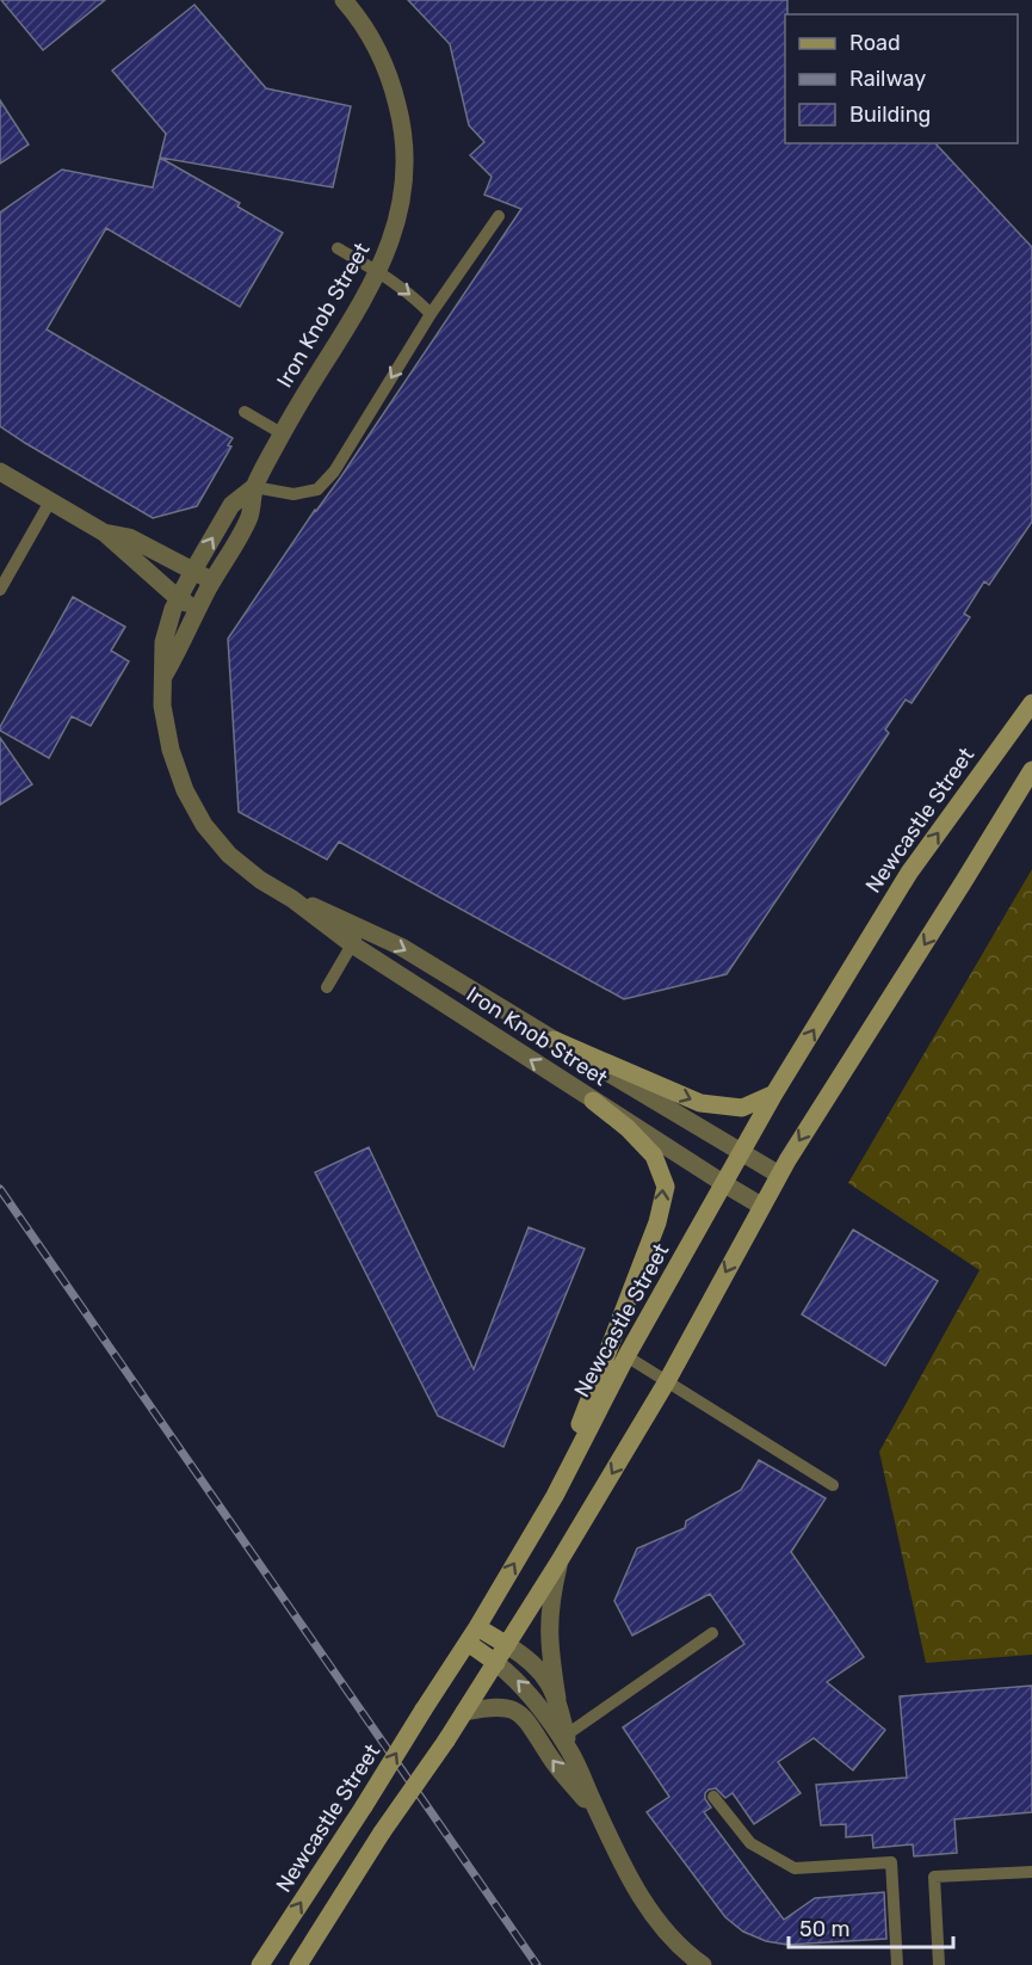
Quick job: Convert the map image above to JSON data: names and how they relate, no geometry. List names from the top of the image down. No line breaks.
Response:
{"streets":{"main road":["Newcastle Street"],"street":["Iron Knob Street"]},"crossings":[["Iron Knob Street","Newcastle Street"]],"legend":["Road","Railway","Building"],"scale_bar":"50 m"}
